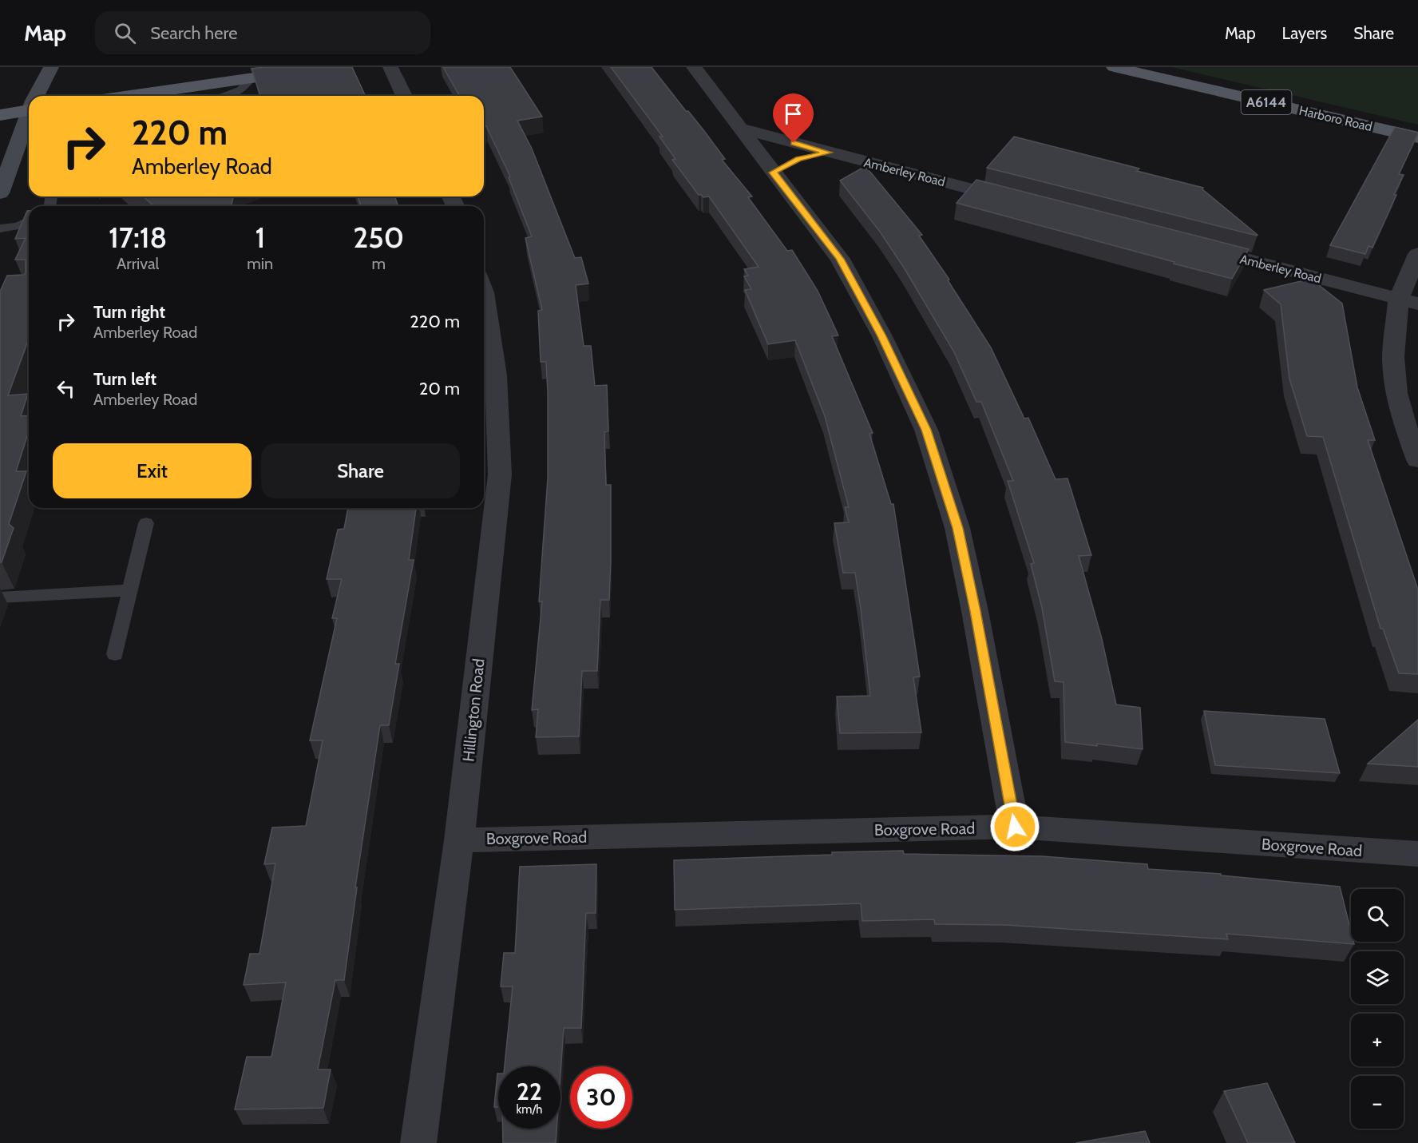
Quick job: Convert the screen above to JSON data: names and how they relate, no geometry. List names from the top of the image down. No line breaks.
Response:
{"streets":{"main road":["A6144","Harboro Road"],"street":["Amberley Road","Hillington Road","Boxgrove Road"]},"crossings":[["Hillington Road","Boxgrove Road"]],"page":{"header":"Map","search":"Search here","nav":["Map","Layers","Share"],"turn":["220 m","Amberley Road"],"eta":["17:18","Arrival","1","min","250","m"],"list":[{"name":"Turn right","note":"Amberley Road","value":"220 m"},{"name":"Turn left","note":"Amberley Road","value":"20 m"}],"buttons":["Exit","Share"],"map_buttons":["+","−"],"speed":"22 km/h","limit":"30"}}
